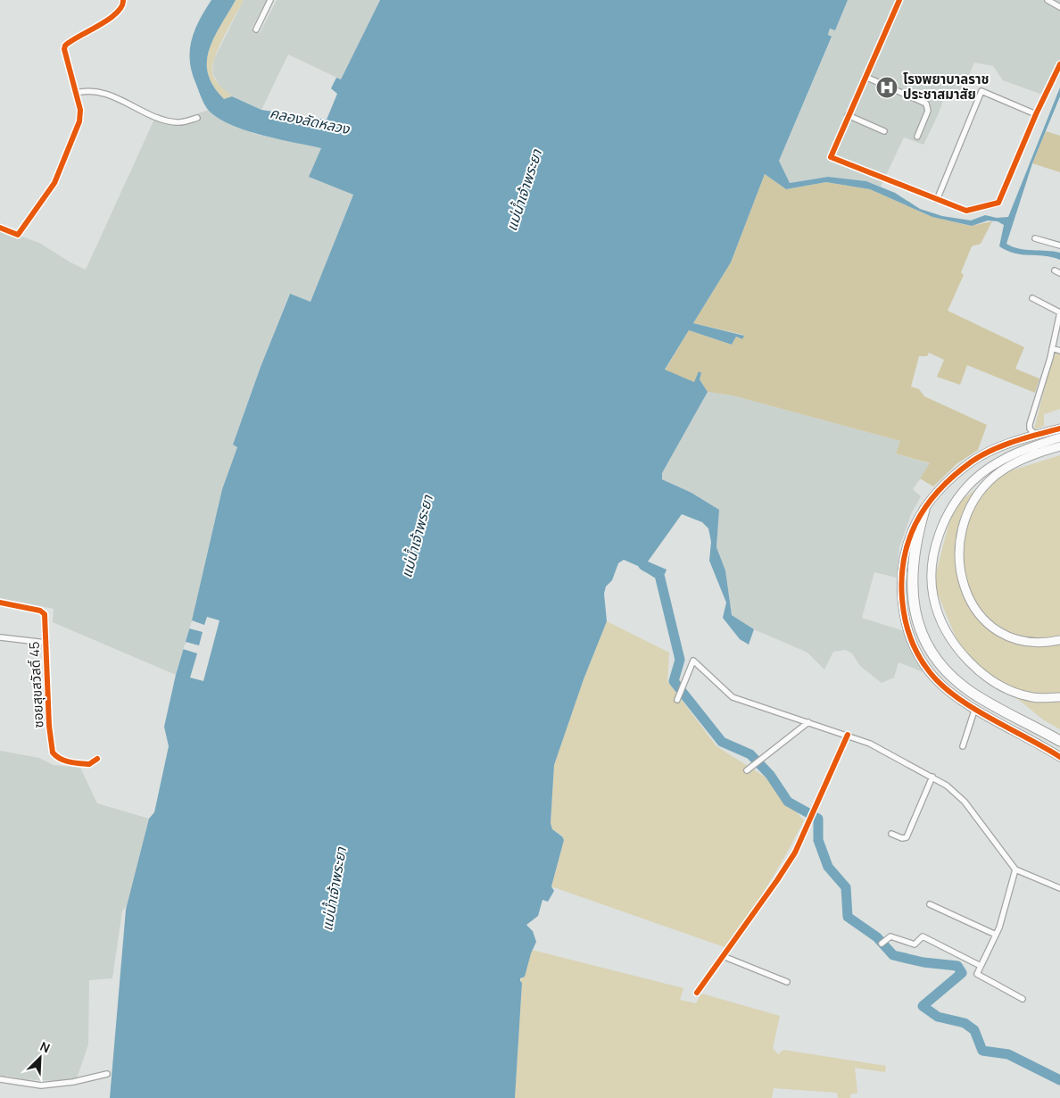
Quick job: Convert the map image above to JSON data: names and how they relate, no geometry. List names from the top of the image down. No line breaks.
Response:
{"streets":{"street":["ซอยสุขสวัสดิ์ 45"]},"water":["คลองลัดหลวง","แม่น้ำเจ้าพระยา"],"places":{"hospital":["โรงพยาบาลราช ประชาสมาสัย"]},"north":"top right"}
